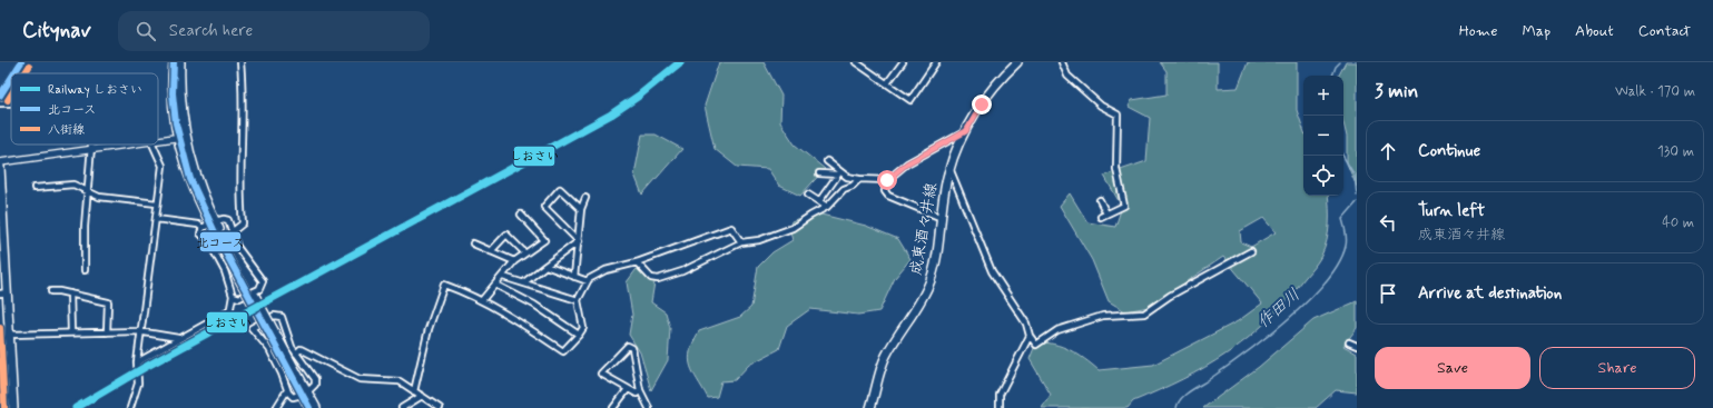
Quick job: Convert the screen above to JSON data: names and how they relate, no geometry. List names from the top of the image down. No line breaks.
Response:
{"streets":{"main road":["成東酒々井線"]},"water":["作田川"],"lines":["rail line しおさい","transit line 北コース","transit line 八街線"],"legend":["Railway しおさい","北コース","八街線"],"page":{"header":"Citynav","search":"Search here","nav":["Home","Map","About","Contact"],"heading":["3 min","Walk · 170 m"],"map_buttons":["+","−"],"list":[["Continue","130 m"],["Turn left","成東酒々井線","40 m"],"Arrive at destination"],"buttons":["Save","Share"]}}
